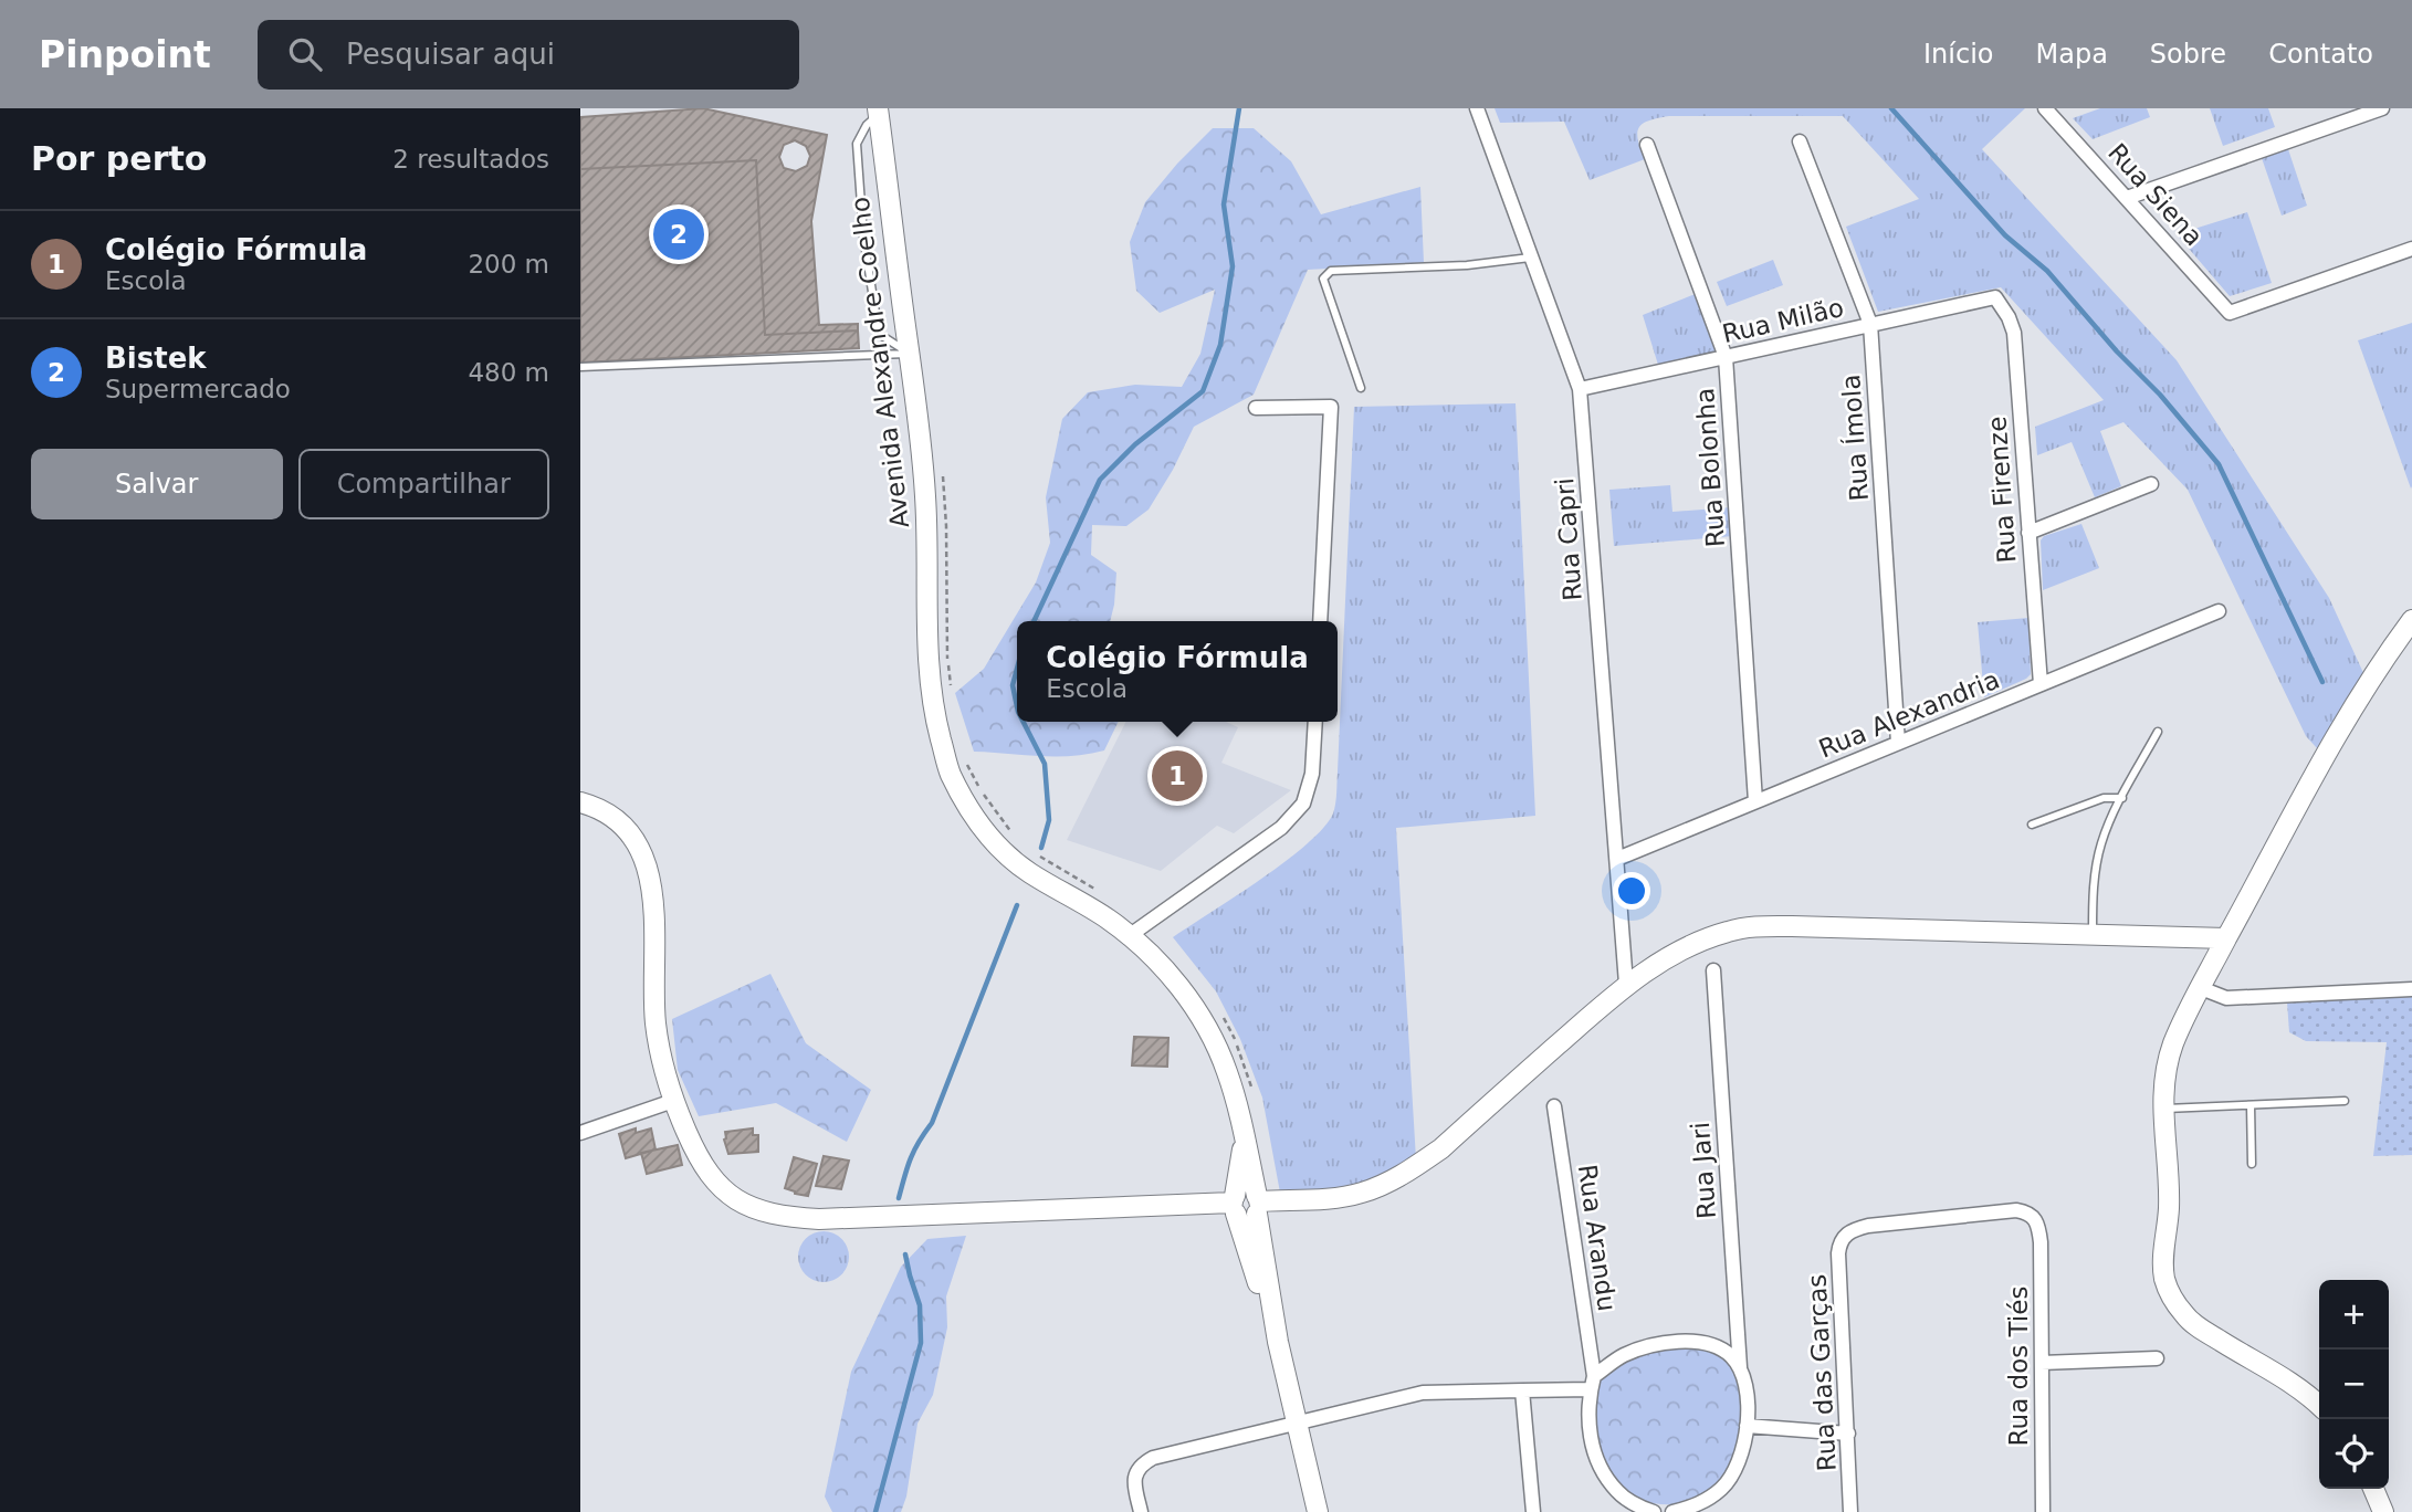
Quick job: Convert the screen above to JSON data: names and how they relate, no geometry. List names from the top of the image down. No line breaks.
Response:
{"streets":{"main road":["Avenida Alexandre Coelho"],"street":["Rua Siena","Rua Milão","Rua Ímola","Rua Bolonha","Rua Firenze","Rua Capri","Rua Alexandria","Rua Jari","Rua Arandu","Rua dos Tiés","Rua das Garças"]},"crossings":[["Rua Milão","Rua Ímola"],["Rua Milão","Rua Bolonha"],["Rua Milão","Rua Firenze"],["Rua Milão","Rua Capri"],["Rua Ímola","Rua Alexandria"],["Rua Bolonha","Rua Alexandria"],["Rua Firenze","Rua Alexandria"],["Rua Capri","Rua Alexandria"],["Rua dos Tiés","Rua das Garças"]],"page":{"header":"Pinpoint","search":"Pesquisar aqui","nav":["Início","Mapa","Sobre","Contato"],"heading":["Por perto","2 resultados"],"pins":["2","1"],"list":[{"mark":"1","name":"Colégio Fórmula","note":"Escola","value":"200 m"},{"mark":"2","name":"Bistek","note":"Supermercado","value":"480 m"}],"buttons":["Salvar","Compartilhar"],"popup":["Colégio Fórmula","Escola"],"map_buttons":["+","−"]}}
